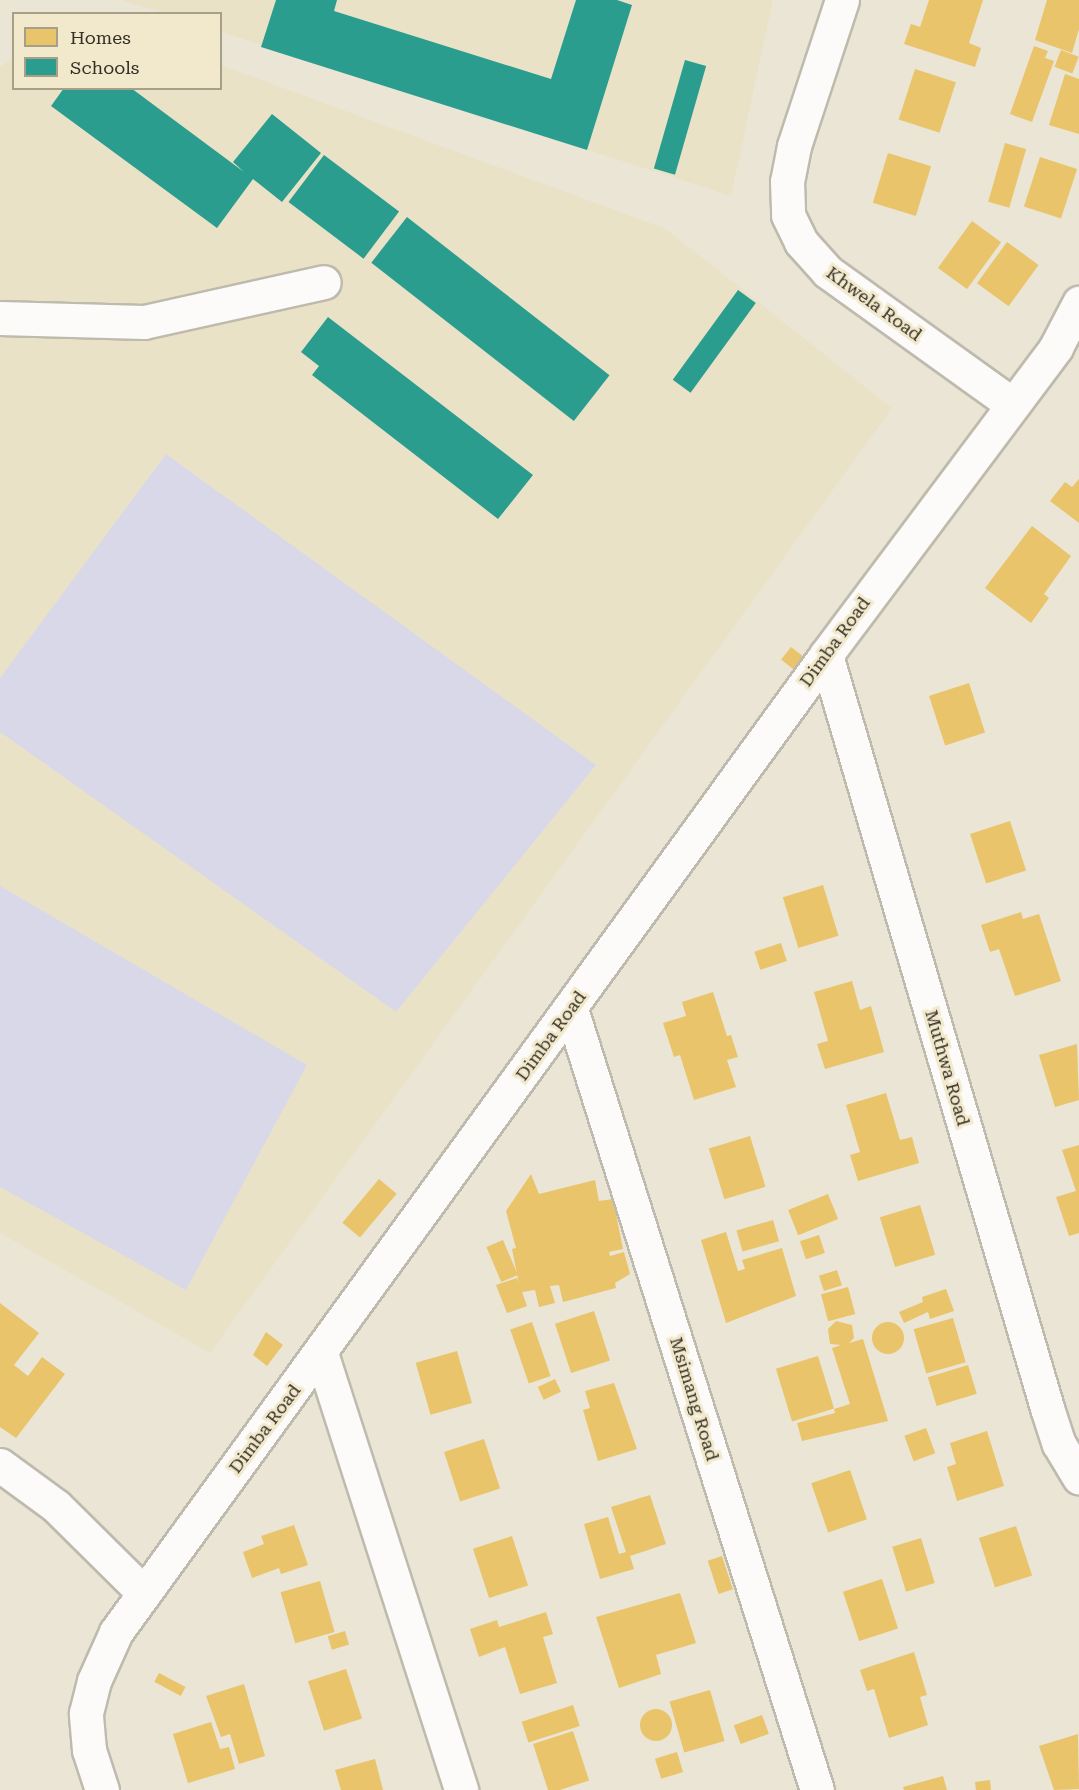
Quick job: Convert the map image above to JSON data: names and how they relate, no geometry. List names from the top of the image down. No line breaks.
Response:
{"streets":{"street":["Khwela Road","Dimba Road","Muthwa Road","Msimang Road"]},"crossings":[["Khwela Road","Dimba Road"],["Dimba Road","Muthwa Road"],["Dimba Road","Msimang Road"]],"legend":["Homes","Schools"]}
